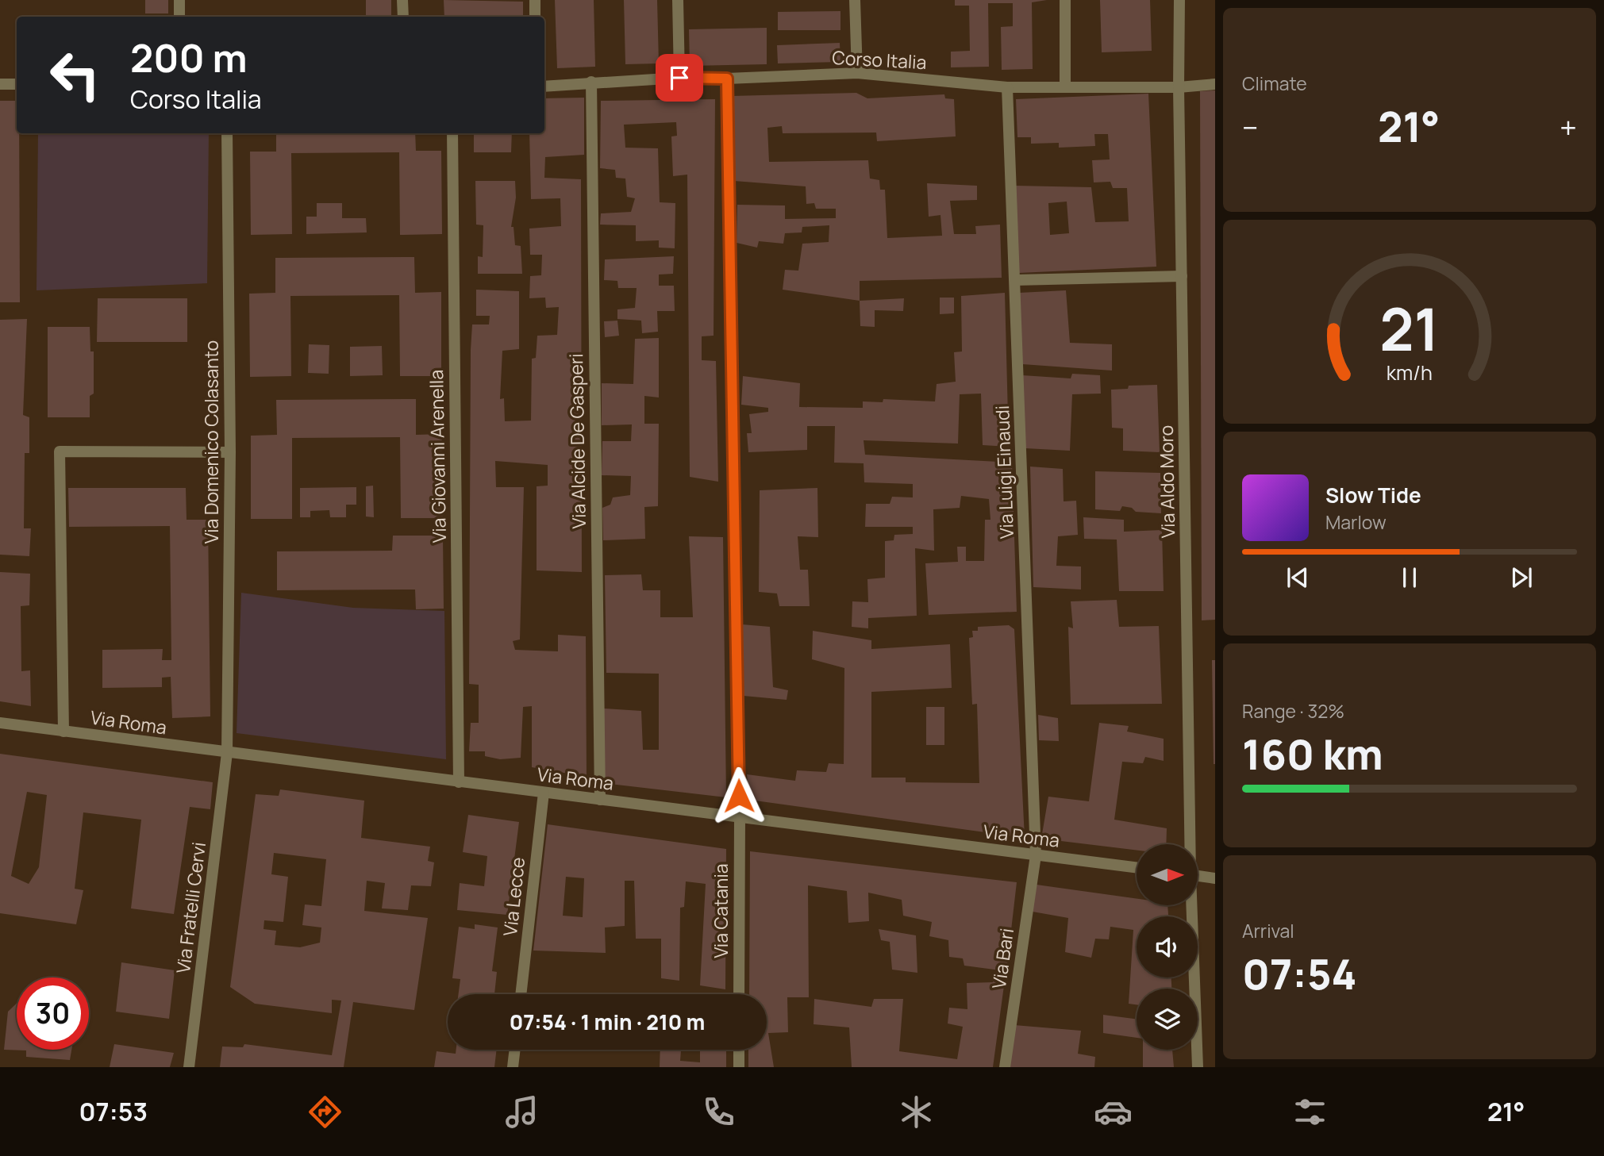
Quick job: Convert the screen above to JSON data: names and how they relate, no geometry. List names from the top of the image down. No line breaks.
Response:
{"streets":{"street":["Corso Italia","Via Alcide De Gasperi","Via Domenico Colasanto","Via Giovanni Arenella","Via Luigi Einaudi","Via Aldo Moro","Via Roma","Via Lecce","Via Fratelli Cervi","Via Catania","Via Bari"]},"crossings":[["Corso Italia","Via Alcide De Gasperi"],["Corso Italia","Via Luigi Einaudi"],["Corso Italia","Via Aldo Moro"],["Corso Italia","Via Catania"],["Via Alcide De Gasperi","Via Roma"],["Via Domenico Colasanto","Via Roma"],["Via Domenico Colasanto","Via Fratelli Cervi"],["Via Giovanni Arenella","Via Roma"],["Via Luigi Einaudi","Via Roma"],["Via Luigi Einaudi","Via Bari"],["Via Roma","Via Lecce"],["Via Roma","Via Fratelli Cervi"],["Via Roma","Via Catania"],["Via Roma","Via Bari"]],"north":"right","page":{"tile":["Climate",["Range · 32%","160 km"],["Arrival","07:54"]],"turn":["200 m","Corso Italia"],"heat":["−","21°","+"],"song":["Slow Tide","Marlow"],"limit":"30","trip":"07:54 · 1 min · 210 m","tabs":["07:53","21°"],"gauge":["21","km/h"]}}
